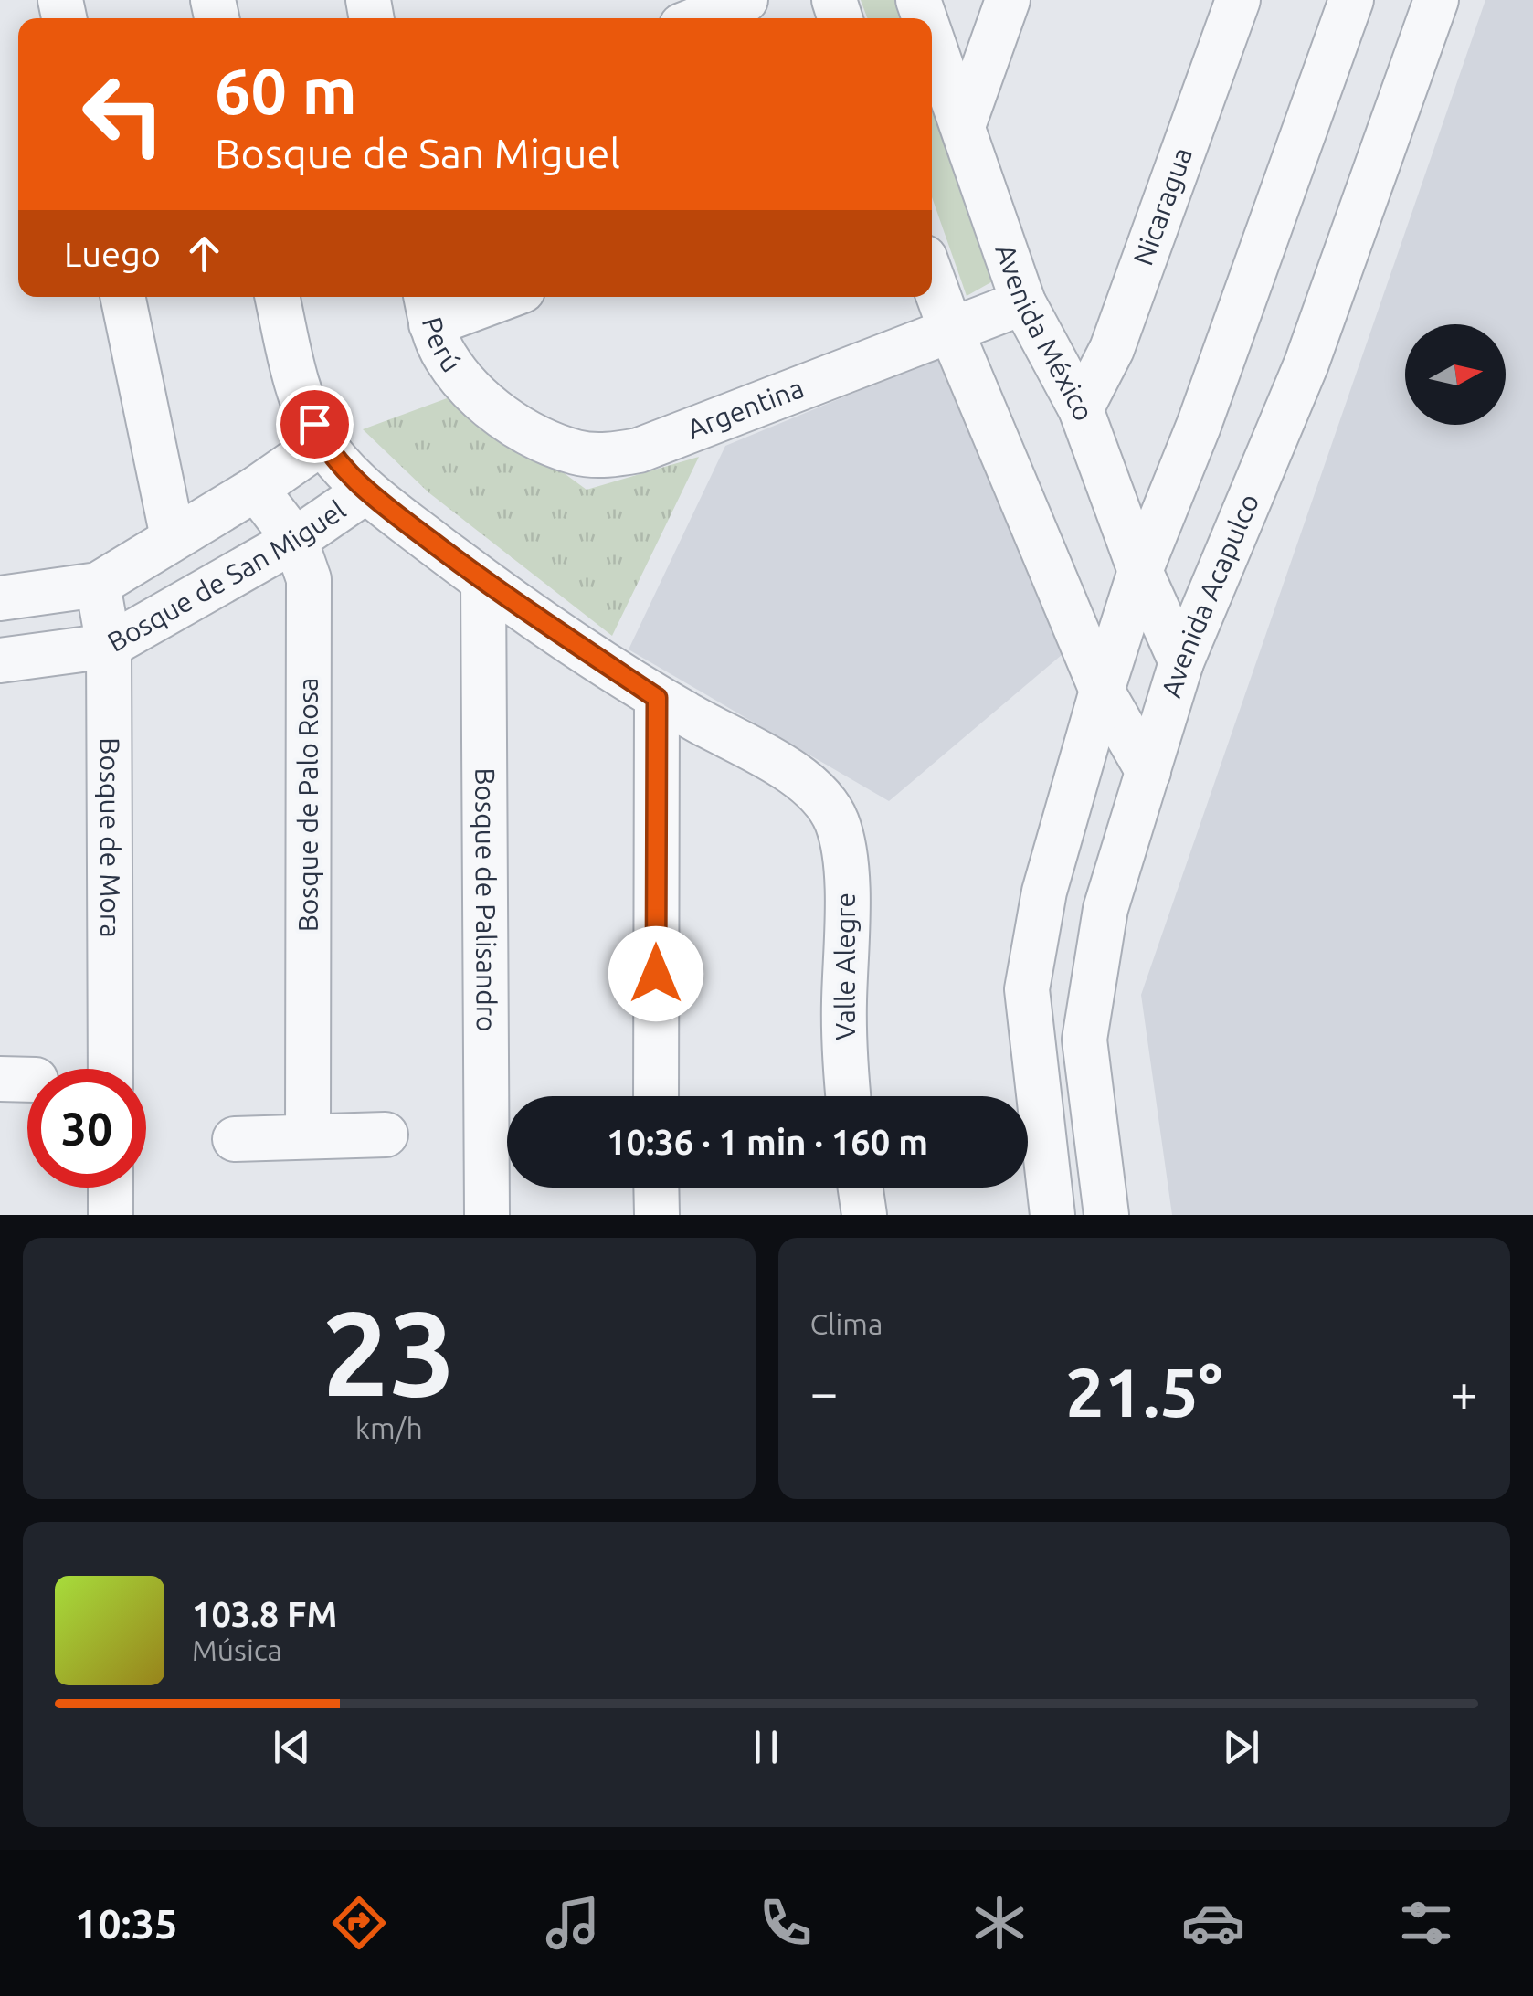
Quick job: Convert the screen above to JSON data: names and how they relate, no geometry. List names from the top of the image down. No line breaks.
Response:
{"streets":{"street":["Nicaragua","Avenida México","Perú","Argentina","Bosque de San Miguel","Avenida Acapulco","Bosque de Palo Rosa","Bosque de Mora","Bosque de Palisandro","Valle Alegre"]},"crossings":[["Nicaragua","Avenida México"],["Avenida México","Argentina"],["Avenida México","Avenida Acapulco"],["Perú","Argentina"],["Bosque de San Miguel","Bosque de Palo Rosa"],["Bosque de San Miguel","Bosque de Mora"],["Bosque de San Miguel","Bosque de Palisandro"],["Bosque de San Miguel","Valle Alegre"]],"north":"right","page":{"turn":["60 m","Bosque de San Miguel"],"then":"Luego","limit":"30","trip":"10:36 · 1 min · 160 m","tile":[["23","km/h"],"Clima"],"heat":["−","21.5°","+"],"song":["103.8 FM","Música"],"tabs":"10:35"}}
